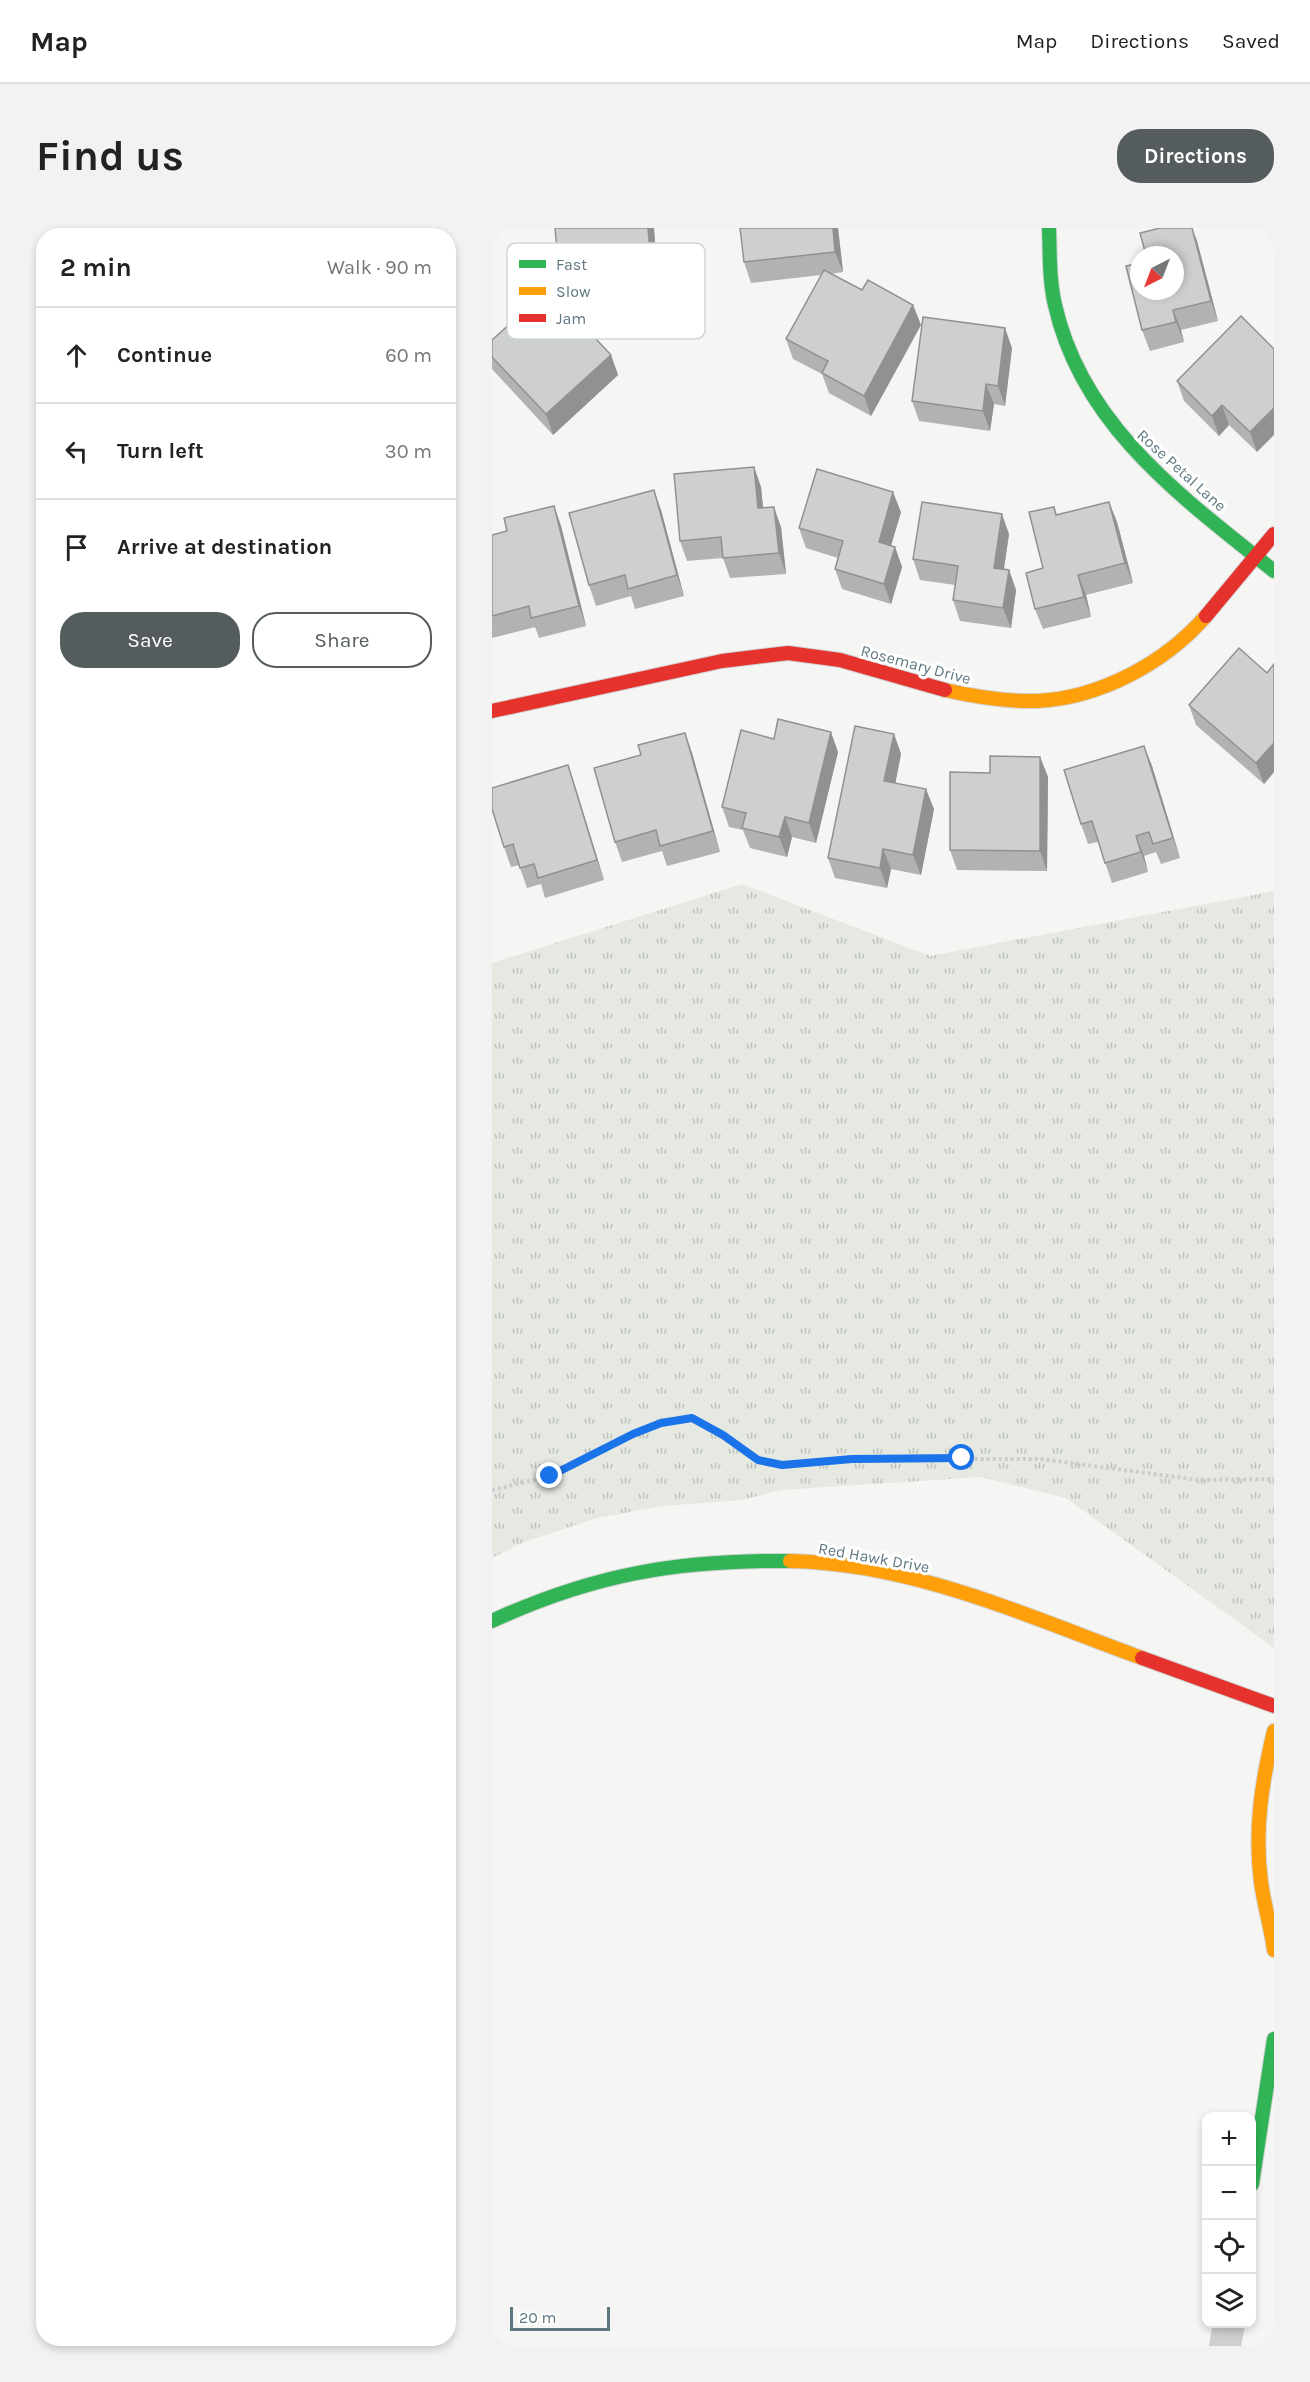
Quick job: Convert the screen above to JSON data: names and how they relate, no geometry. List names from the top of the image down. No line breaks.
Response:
{"streets":{"street":["Rose Petal Lane","Rosemary Drive","Red Hawk Drive"]},"crossings":[["Rose Petal Lane","Rosemary Drive"]],"legend":["Fast","Slow","Jam"],"scale_bar":"20 m","north":"bottom left","page":{"header":"Map","nav":["Map","Directions","Saved"],"buttons":["Directions",["Save","Share"]],"title":"Find us","heading":["2 min","Walk · 90 m"],"list":[["Continue","60 m"],["Turn left","30 m"],"Arrive at destination"],"map_buttons":["+","−"],"scale":"20 m"}}
